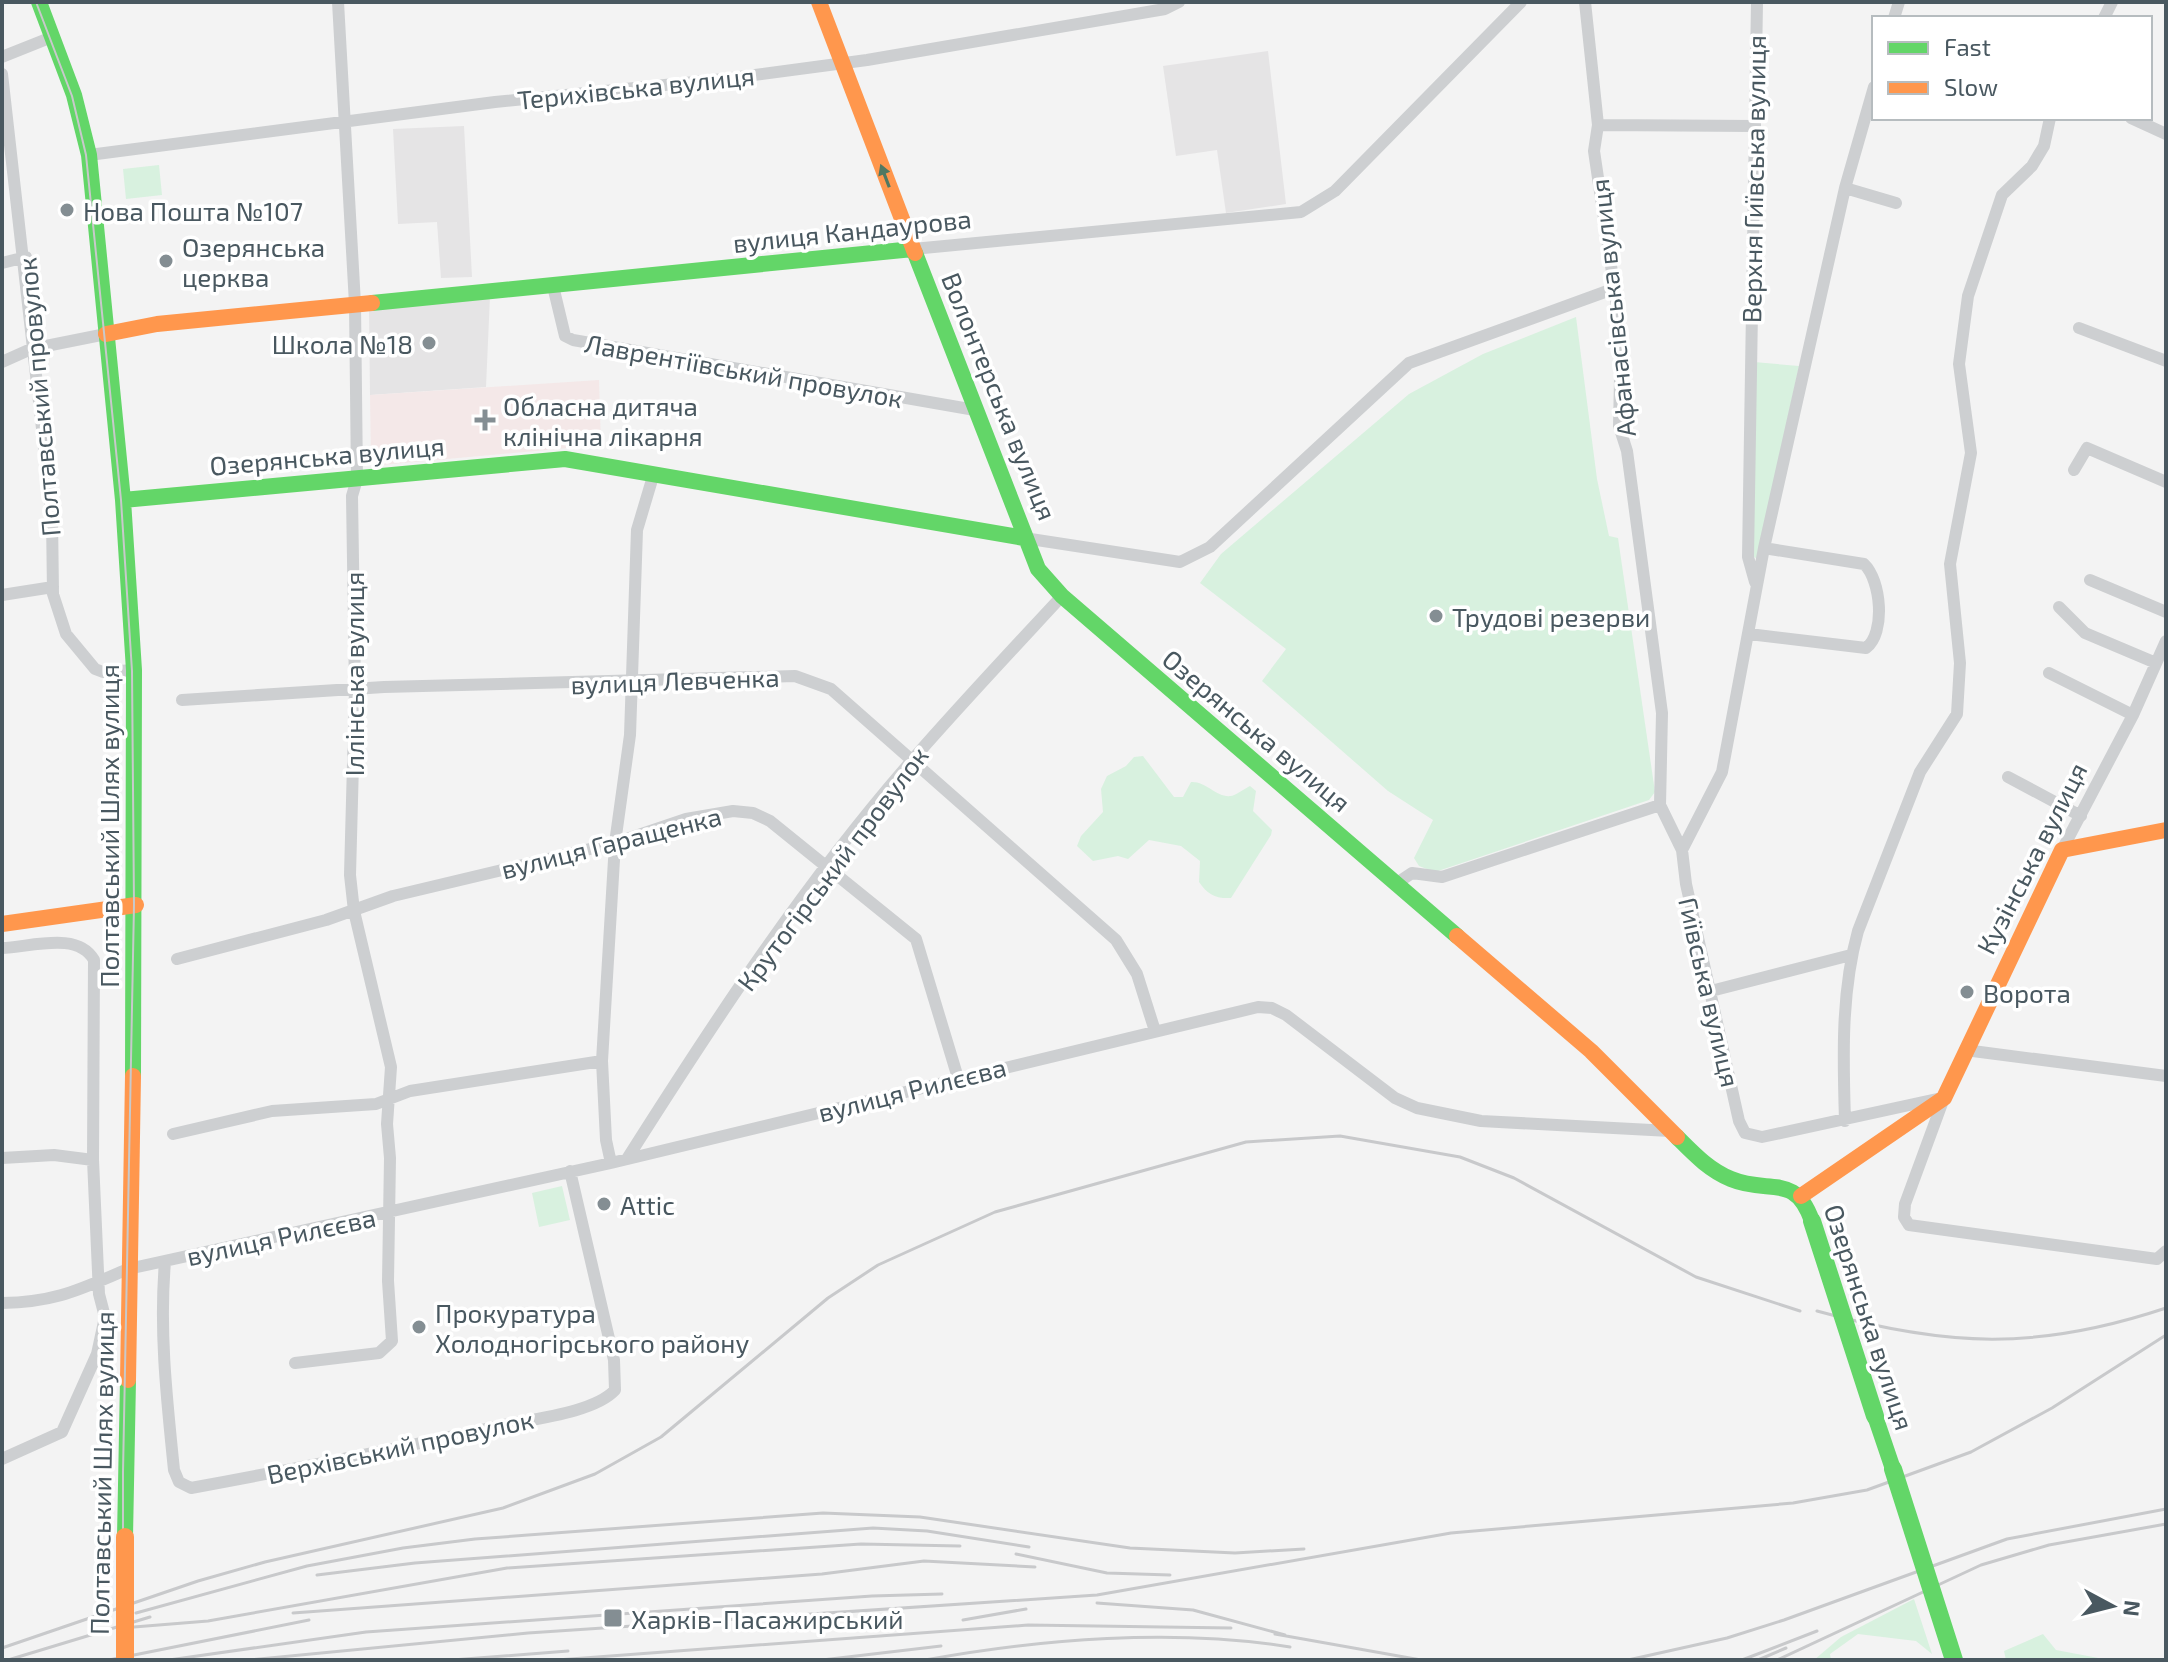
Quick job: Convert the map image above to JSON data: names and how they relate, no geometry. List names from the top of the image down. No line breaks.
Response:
{"streets":{"main road":["вулиця Кандаурова","Волонтерська вулиця","Озерянська вулиця","Полтавський Шлях вулиця","Кузінська вулиця"],"street":["Терихівська вулиця","Верхня Гиївська вулиця","Афанасівська вулиця","Лаврентіївський провулок","Полтавський провулок","Іллінська вулиця","вулиця Левченка","вулиця Гаращенка","Крутогірський провулок","Гиївська вулиця","вулиця Рилєєва","Верхівський провулок"]},"crossings":[["Терихівська вулиця","Волонтерська вулиця"],["Терихівська вулиця","Іллінська вулиця"],["Терихівська вулиця","Полтавський Шлях вулиця"],["вулиця Кандаурова","Лаврентіївський провулок"],["вулиця Кандаурова","Волонтерська вулиця"],["вулиця Кандаурова","Іллінська вулиця"],["вулиця Кандаурова","Полтавський Шлях вулиця"],["Афанасівська вулиця","Волонтерська вулиця"],["Афанасівська вулиця","Гиївська вулиця"],["Лаврентіївський провулок","Волонтерська вулиця"],["Волонтерська вулиця","Озерянська вулиця"],["Полтавський провулок","Полтавський Шлях вулиця"],["Озерянська вулиця","Іллінська вулиця"],["Озерянська вулиця","Полтавський Шлях вулиця"],["Озерянська вулиця","Крутогірський провулок"],["Озерянська вулиця","вулиця Рилєєва"],["Іллінська вулиця","вулиця Левченка"],["Іллінська вулиця","вулиця Гаращенка"],["Іллінська вулиця","вулиця Рилєєва"],["вулиця Левченка","Крутогірський провулок"],["вулиця Левченка","вулиця Рилєєва"],["Полтавський Шлях вулиця","вулиця Рилєєва"],["вулиця Гаращенка","Крутогірський провулок"],["вулиця Гаращенка","вулиця Рилєєва"],["Крутогірський провулок","вулиця Рилєєва"],["вулиця Рилєєва","Верхівський провулок"]],"places":{"other":["Нова Пошта №107","Озерянська церква","Школа №18","Трудові резерви","Ворота","Attic","Прокуратура Холодногірського району"],"health":["Обласна дитяча клінічна лікарня"],"transit":["Харків-Пасажирський"]},"legend":["Fast","Slow"],"north":"right"}
